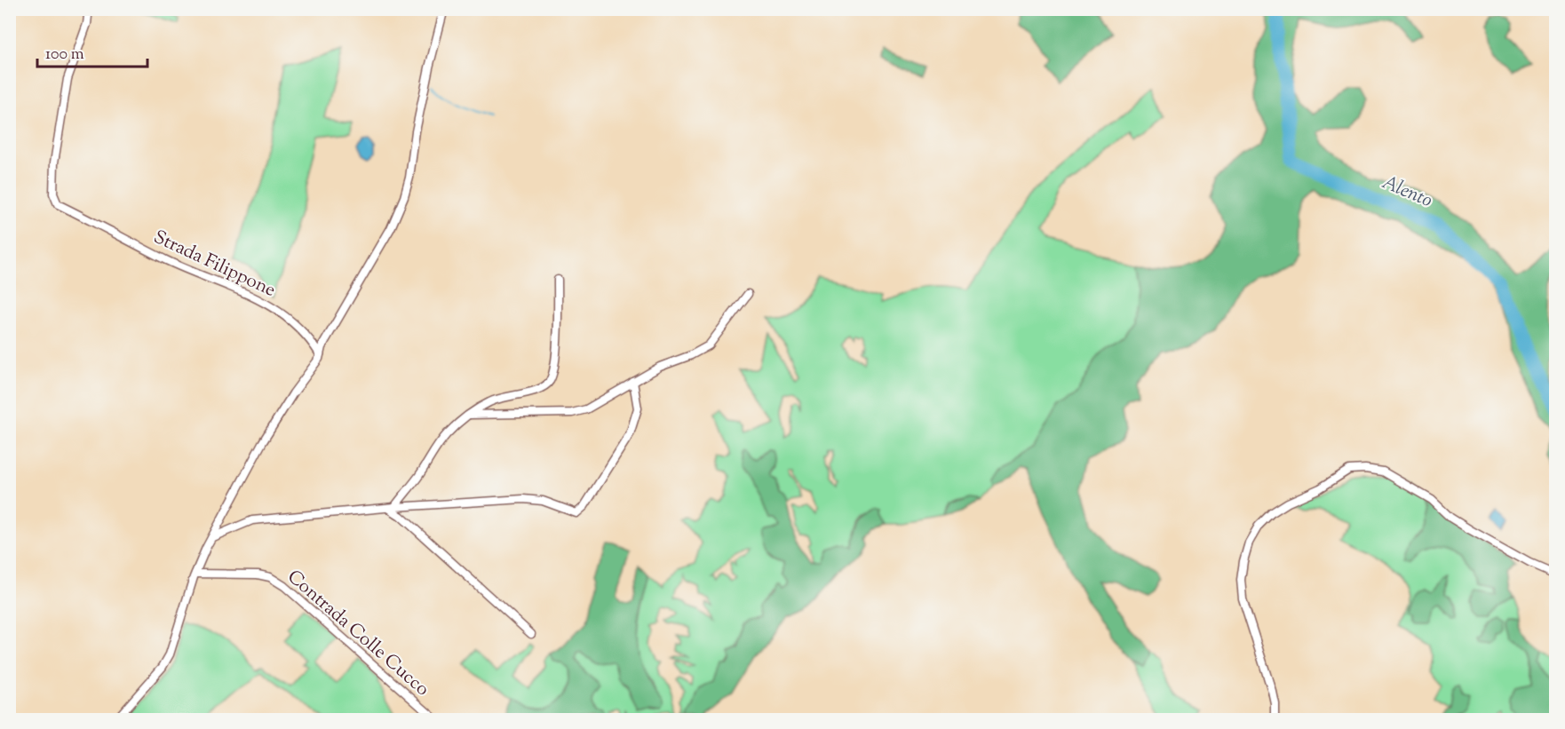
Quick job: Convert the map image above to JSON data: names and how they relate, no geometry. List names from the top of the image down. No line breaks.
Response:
{"streets":{"street":["Strada Filippone","Contrada Colle Cucco"]},"water":["Alento"],"scale_bar":"100 m"}
